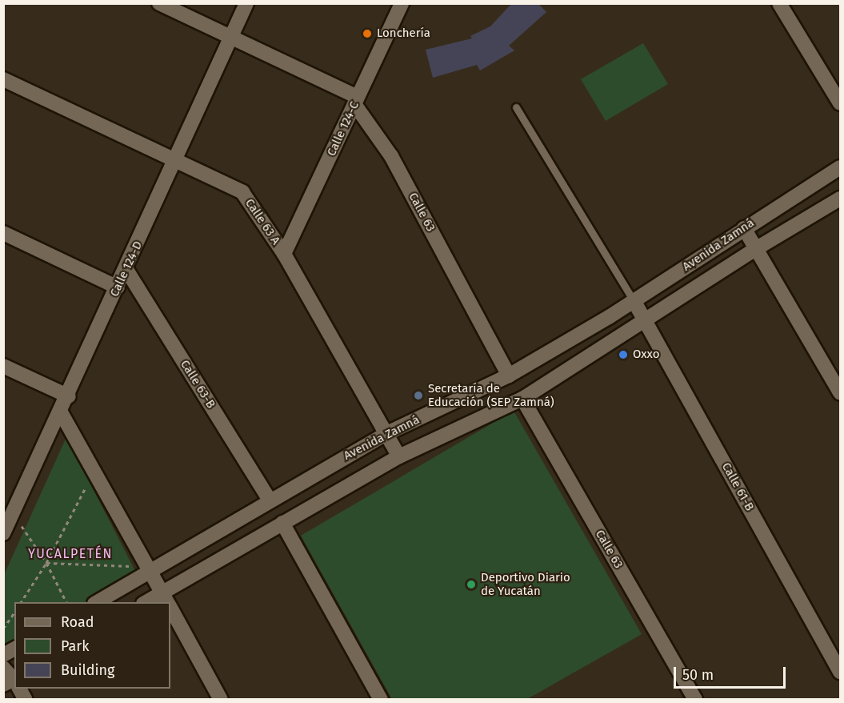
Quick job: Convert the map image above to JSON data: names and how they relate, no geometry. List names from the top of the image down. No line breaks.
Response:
{"streets":{"street":["Calle 124-C","Calle 63","Calle 63 A","Avenida Zamná","Calle 124-D","Calle 63-B","Calle 61-B"]},"crossings":[["Calle 124-C","Calle 63"],["Calle 124-C","Calle 63 A"],["Calle 63","Avenida Zamná"],["Calle 63","Calle 124-D"],["Calle 63 A","Avenida Zamná"],["Calle 63 A","Calle 124-D"],["Avenida Zamná","Calle 63-B"],["Avenida Zamná","Calle 61-B"],["Calle 124-D","Calle 63-B"]],"districts":["YUCALPETÉN"],"places":["Lonchería","Oxxo","Secretaría de Educación (SEP Zamná)","Deportivo Diario de Yucatán"],"legend":["Road","Park","Building"],"scale_bar":"50 m"}
